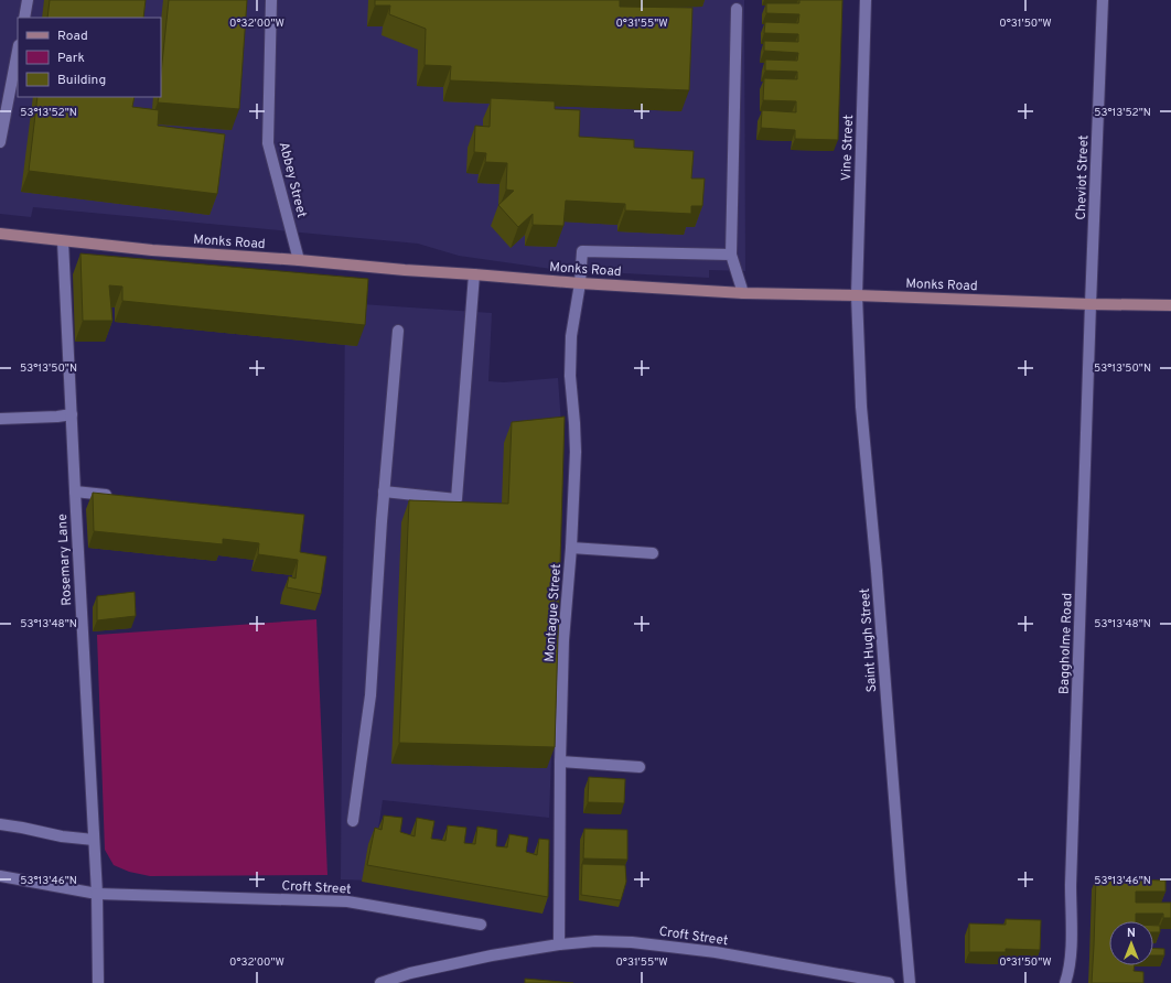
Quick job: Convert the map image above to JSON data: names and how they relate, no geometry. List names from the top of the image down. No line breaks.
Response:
{"streets":{"main road":["Monks Road"],"street":["Vine Street","Cheviot Street","Abbey Street","Rosemary Lane","Montague Street","Saint Hugh Street","Baggholme Road","Croft Street"]},"crossings":[["Vine Street","Monks Road"],["Vine Street","Saint Hugh Street"],["Cheviot Street","Monks Road"],["Cheviot Street","Baggholme Road"],["Abbey Street","Monks Road"],["Monks Road","Rosemary Lane"],["Monks Road","Montague Street"],["Monks Road","Saint Hugh Street"],["Monks Road","Baggholme Road"],["Rosemary Lane","Croft Street"],["Montague Street","Croft Street"]],"legend":["Road","Park","Building"],"north":"top","coordinates":["0°32'00\"W","0°31'55\"W","0°31'50\"W","53°13'52\"N","53°13'50\"N","53°13'48\"N","53°13'46\"N"]}
